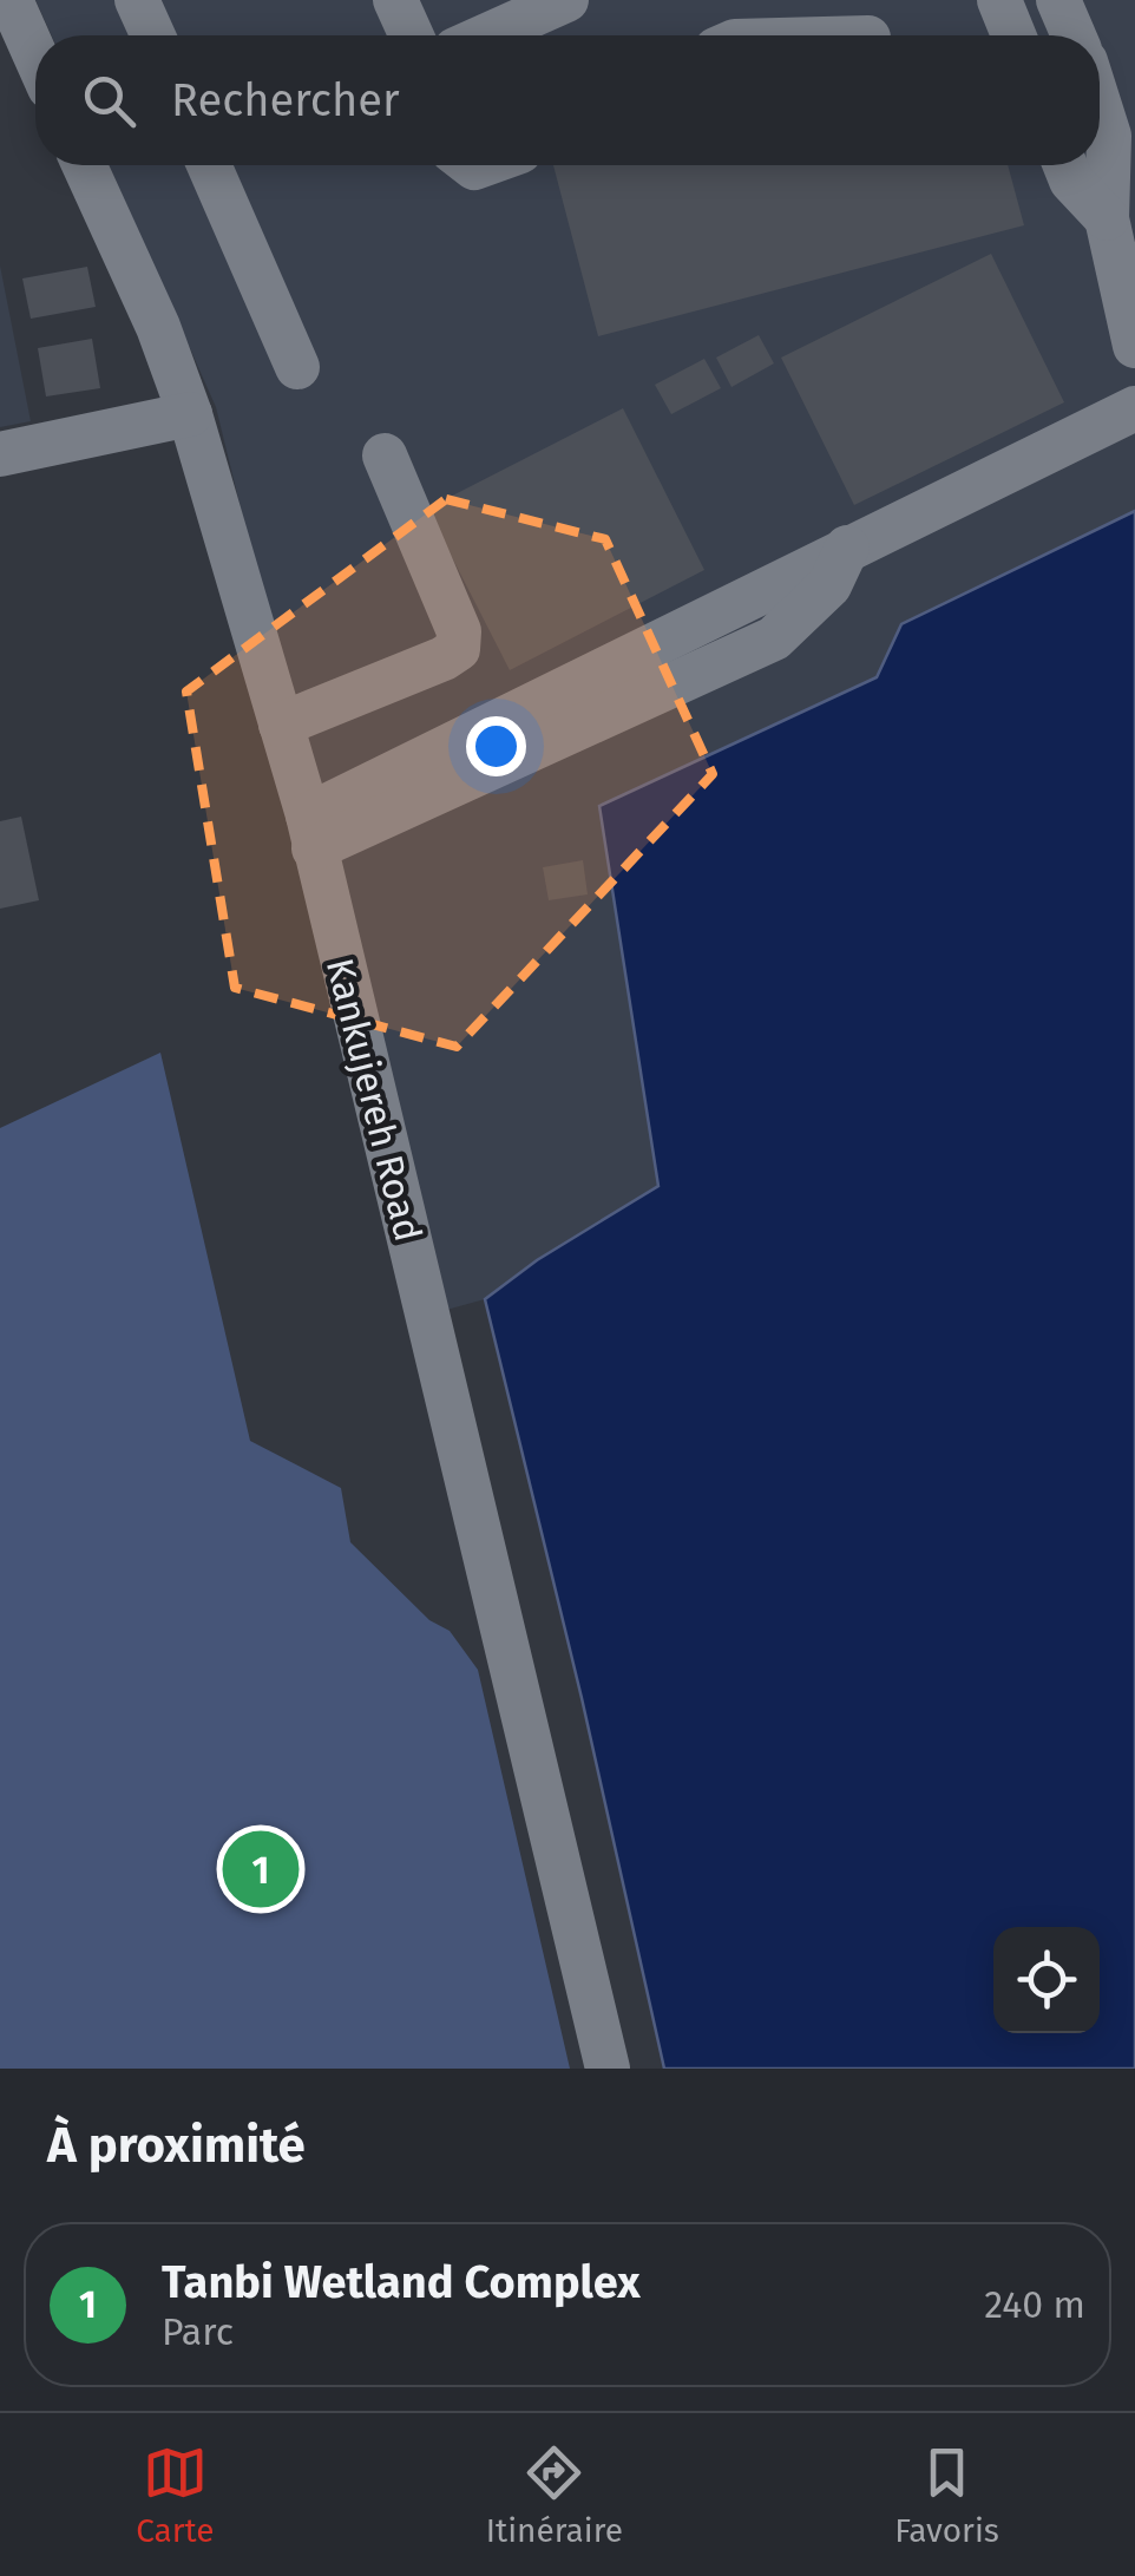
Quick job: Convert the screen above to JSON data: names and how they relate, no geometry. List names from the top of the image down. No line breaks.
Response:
{"streets":{"street":["Kankujereh Road"]},"page":{"search":"Rechercher","pins":"1","heading":"À proximité","list":[{"mark":"1","name":"Tanbi Wetland Complex","note":"Parc","value":"240 m"}],"nav":["Carte","Itinéraire","Favoris"]}}
